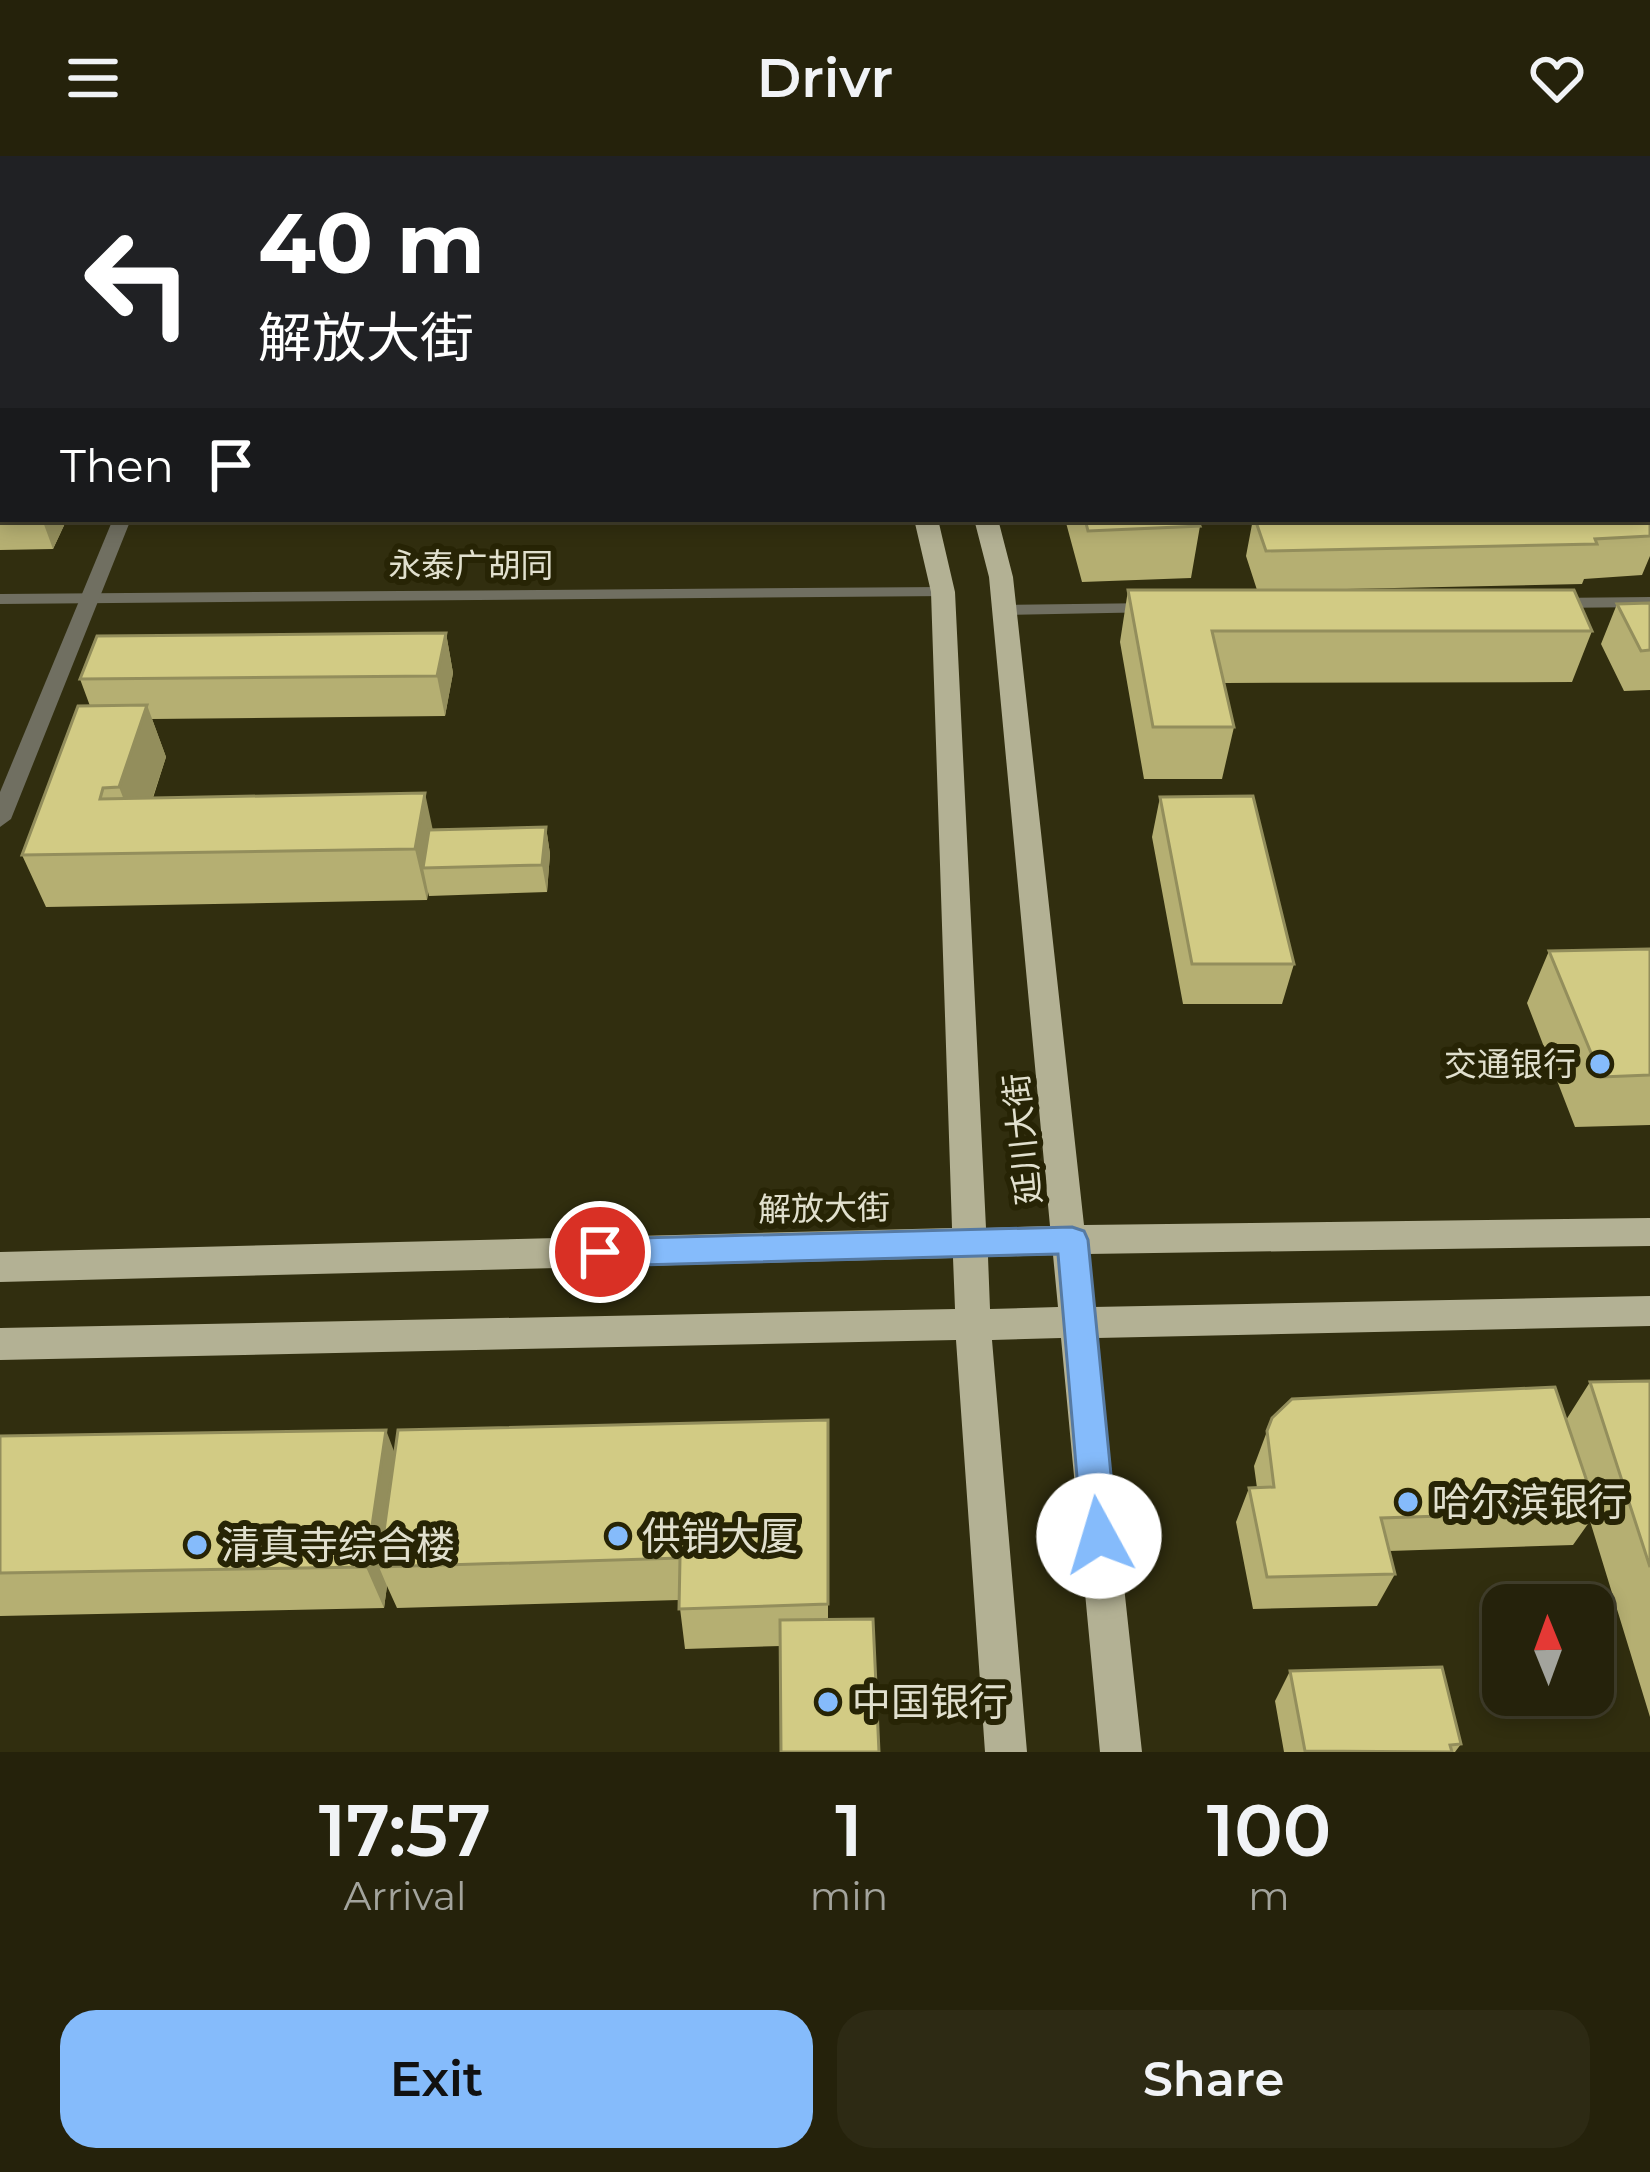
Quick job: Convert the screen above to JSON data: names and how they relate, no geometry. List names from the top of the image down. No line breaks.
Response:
{"streets":{"main road":["延川大街","解放大街"],"lane":["永泰广胡同"]},"crossings":[["永泰广胡同","延川大街"],["延川大街","解放大街"]],"places":["交通银行","哈尔滨银行","供销大厦","清真寺综合楼","中国银行"],"north":"top","page":{"header":"Drivr","turn":["40 m","解放大街"],"then":"Then","eta":["17:57","Arrival","1","min","100","m"],"buttons":["Exit","Share"]}}
